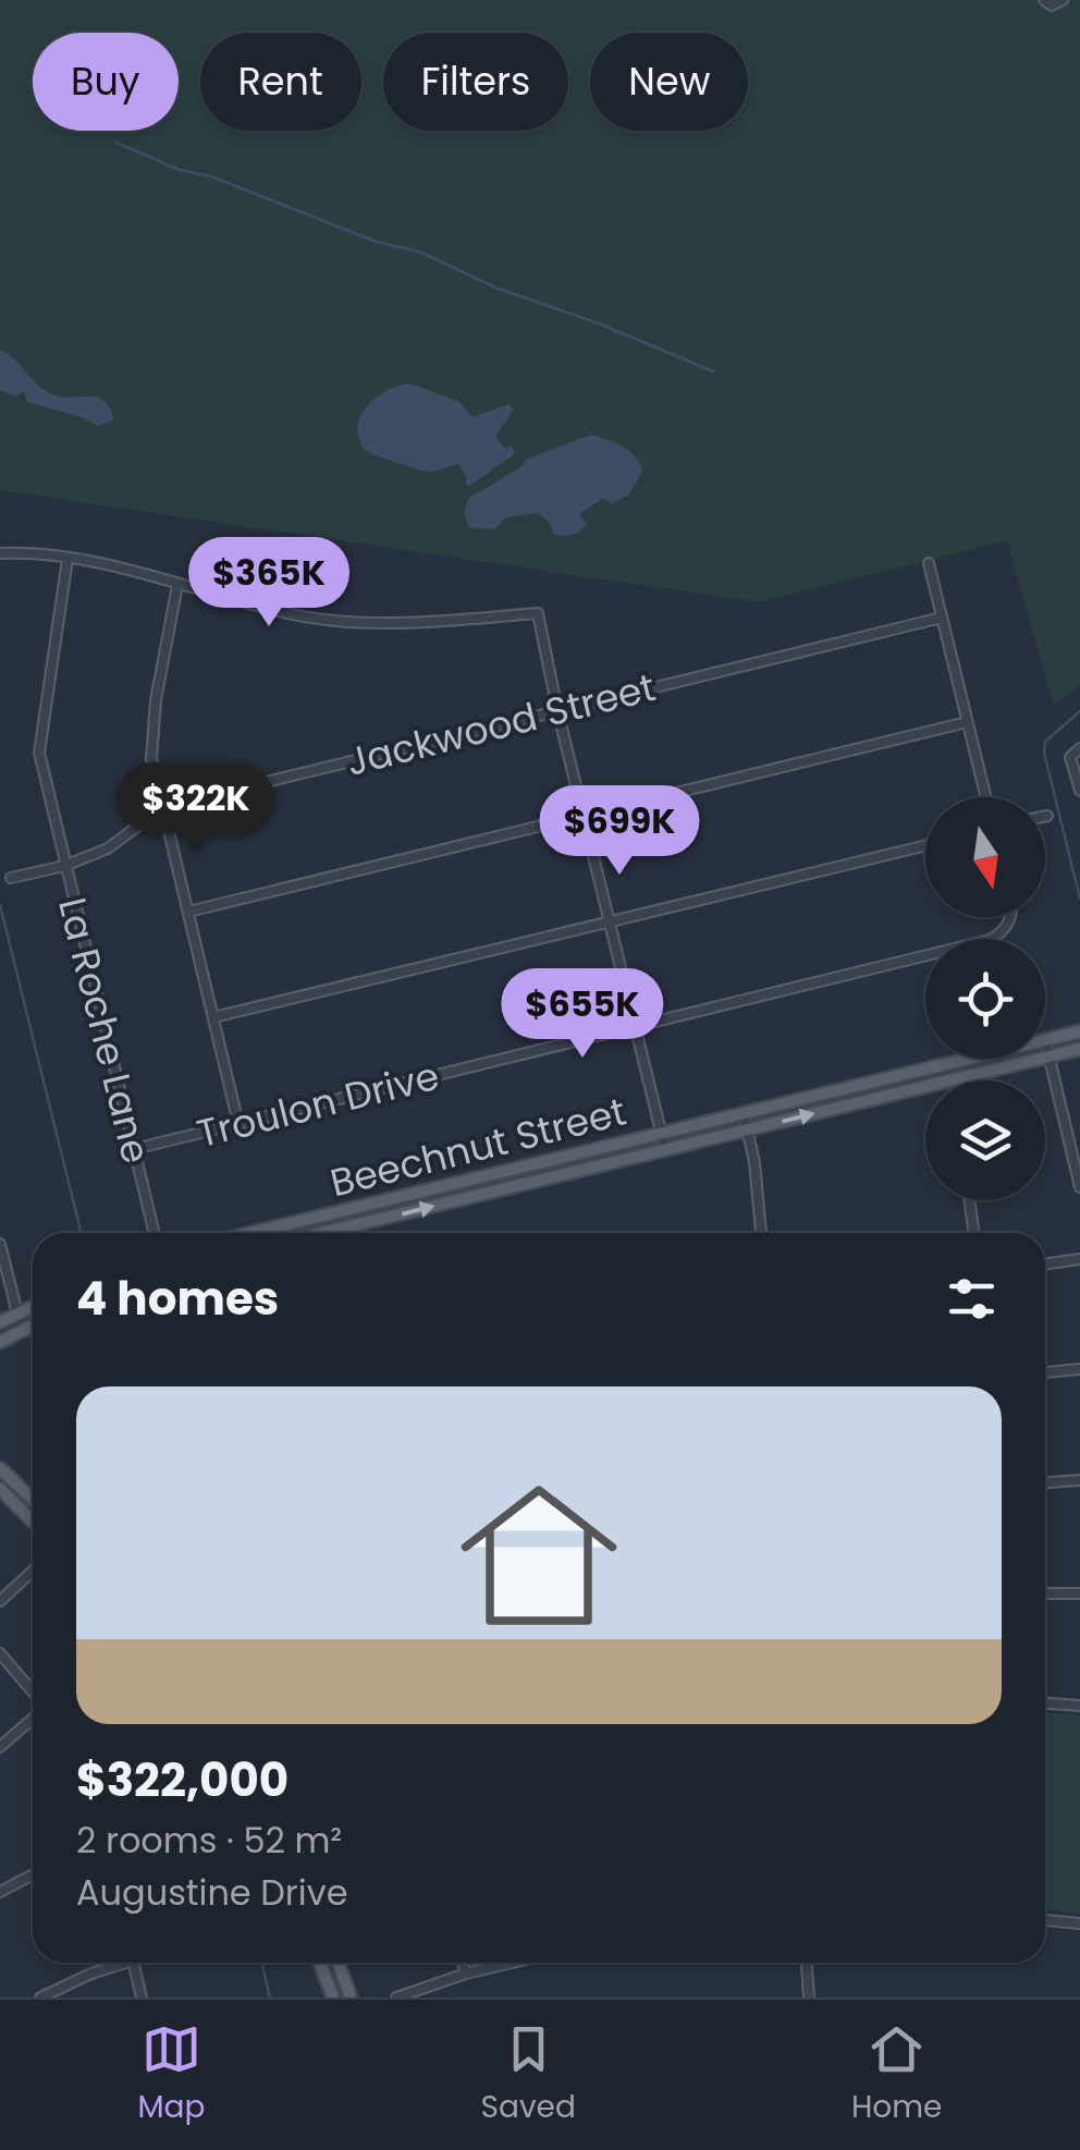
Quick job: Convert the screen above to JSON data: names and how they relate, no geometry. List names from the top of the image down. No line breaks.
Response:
{"streets":{"main road":["Beechnut Street"],"street":["Jackwood Street","La Roche Lane","Troulon Drive"]},"crossings":[["Jackwood Street","La Roche Lane"],["La Roche Lane","Troulon Drive"]],"north":"bottom","page":{"chip":["Buy","Rent","Filters","New"],"price":["$365K","$322K","$699K","$655K"],"heading":"4 homes","list":[{"name":"$322,000","note":"2 rooms · 52 m² · Augustine Drive"}],"tabs":["Map","Saved","Home"]}}
